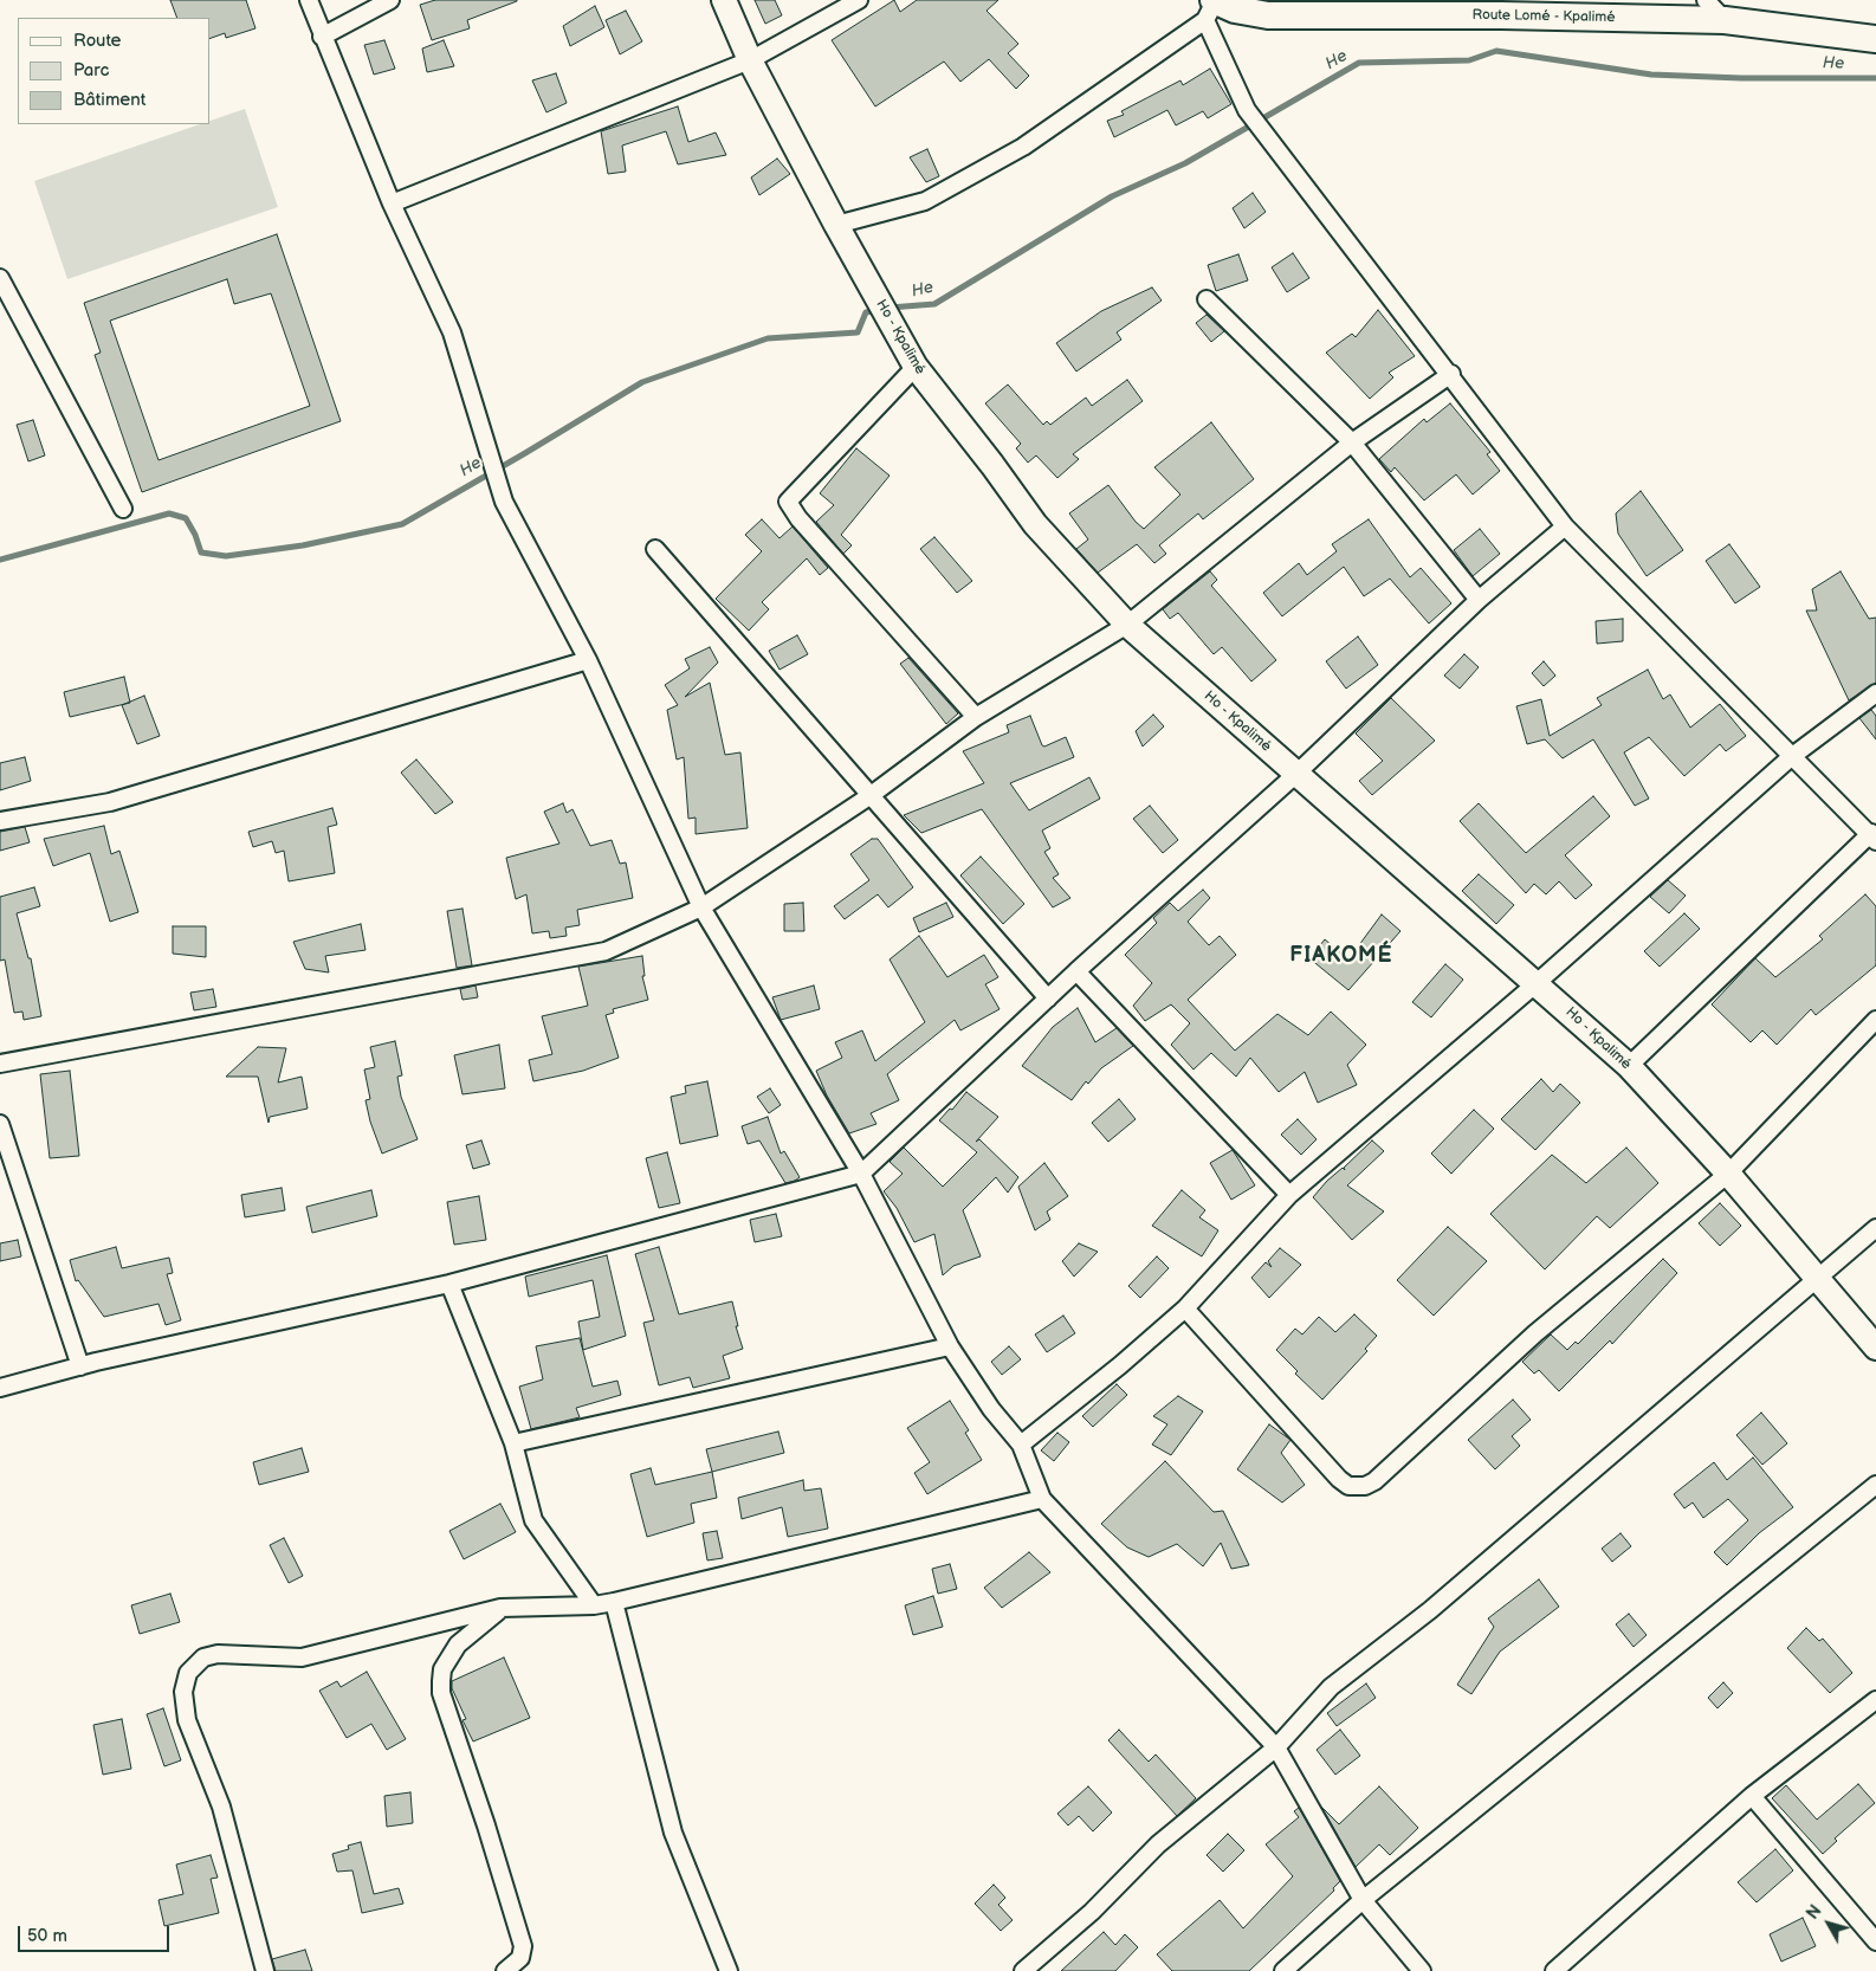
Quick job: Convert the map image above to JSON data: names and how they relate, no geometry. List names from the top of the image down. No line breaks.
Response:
{"streets":{"main road":["Route Lomé - Kpalimé","Ho - Kpalimé"]},"districts":["FIAKOMÉ"],"water":["He"],"legend":["Route","Parc","Bâtiment"],"scale_bar":"50 m","north":"top left"}
